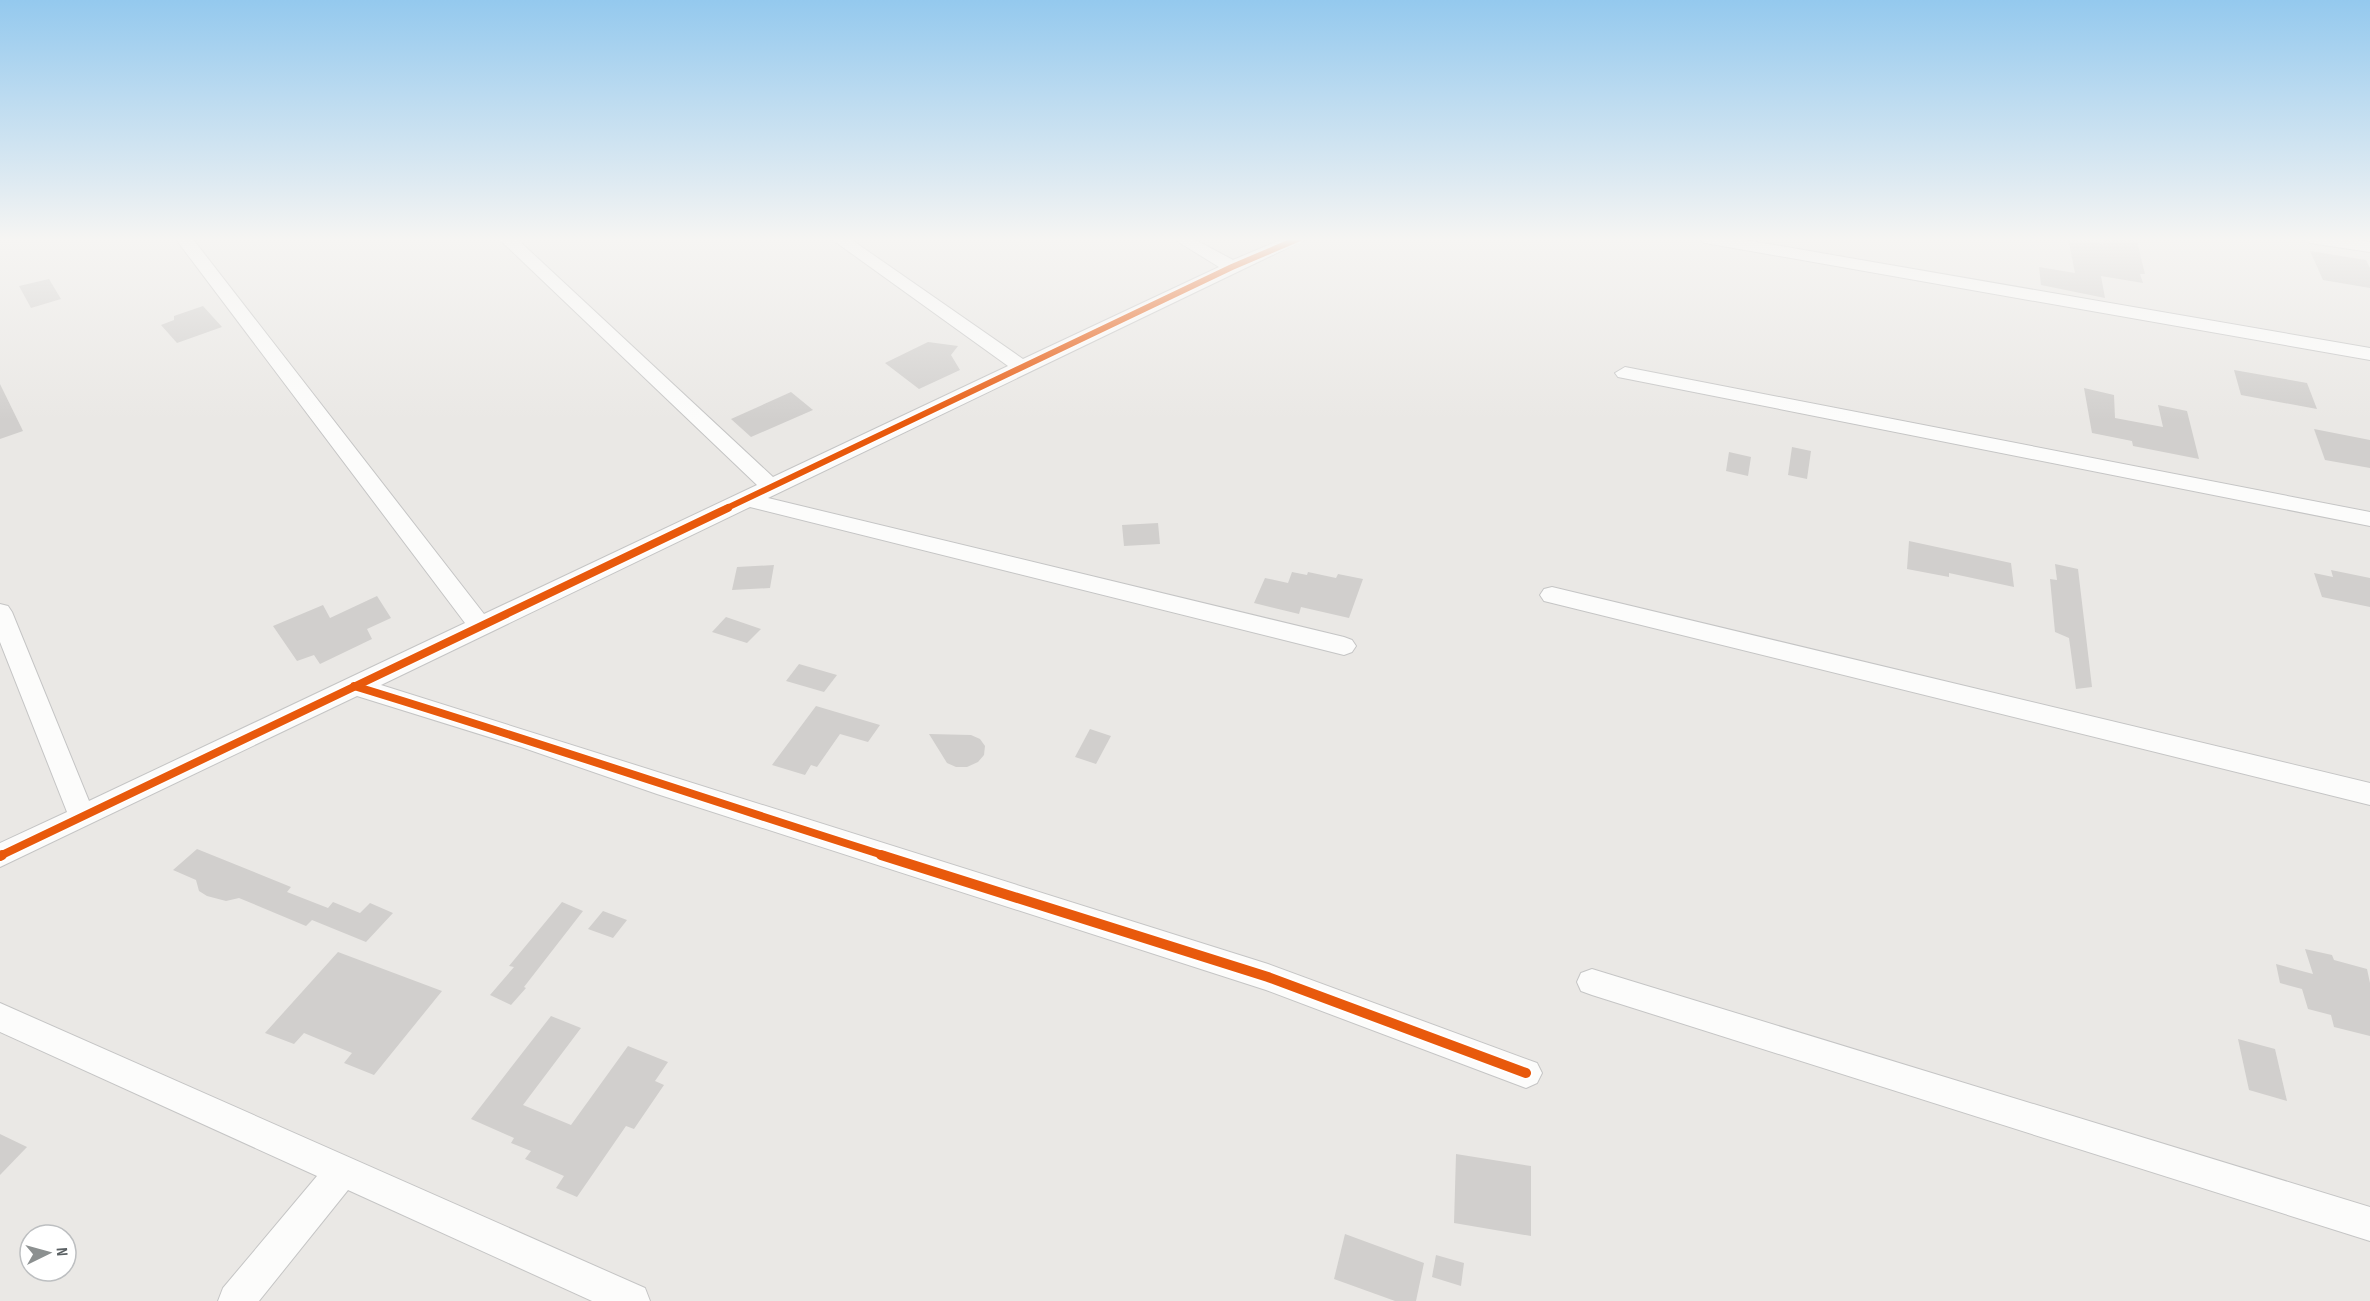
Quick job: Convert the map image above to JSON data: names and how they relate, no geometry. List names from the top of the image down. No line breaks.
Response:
{"north":"right"}
